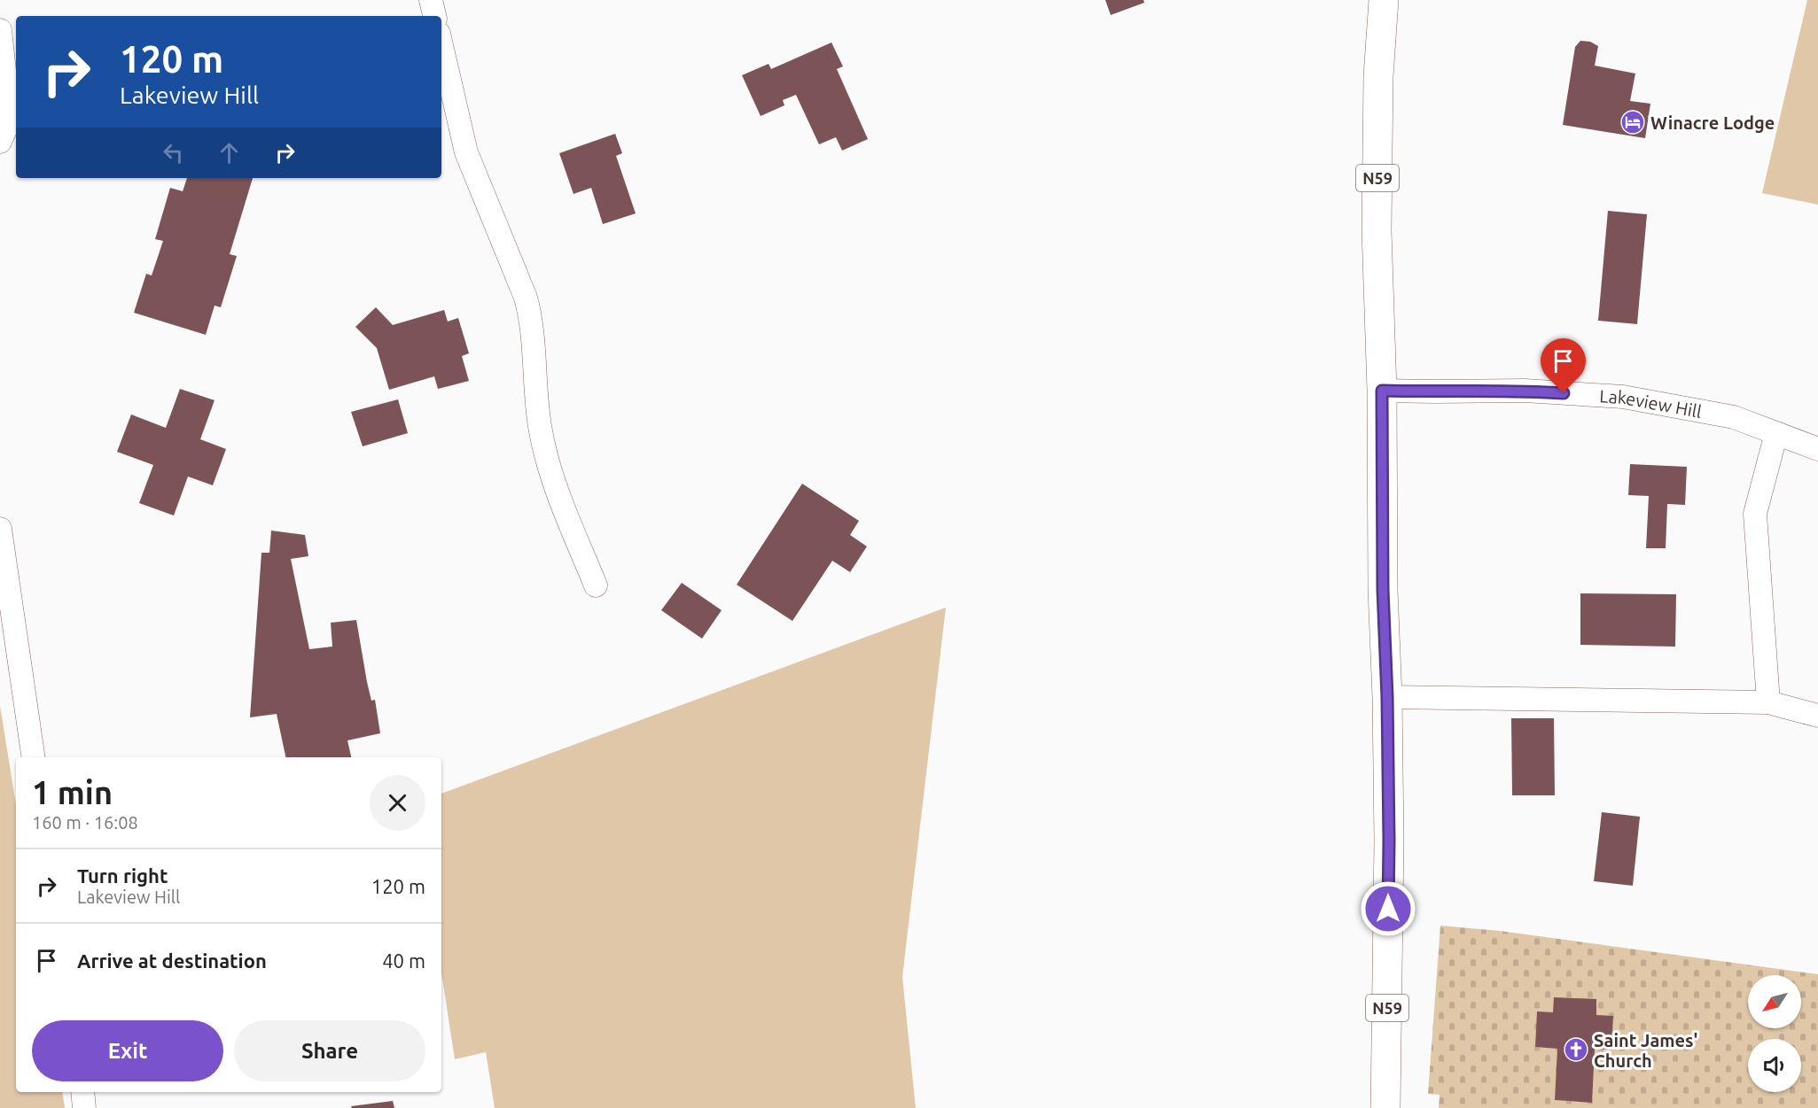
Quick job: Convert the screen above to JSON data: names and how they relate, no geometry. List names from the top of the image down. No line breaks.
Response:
{"streets":{"main road":["N59"],"street":["Lakeview Hill"]},"crossings":[["N59","Lakeview Hill"]],"places":{"hotel":["Winacre Lodge"],"church":["Saint James' Church"]},"north":"bottom left","page":{"turn":["120 m","Lakeview Hill"],"heading":["1 min","160 m · 16:08"],"list":[{"name":"Turn right","note":"Lakeview Hill","value":"120 m"},{"name":"Arrive at destination","value":"40 m"}],"buttons":["Exit","Share"]}}
